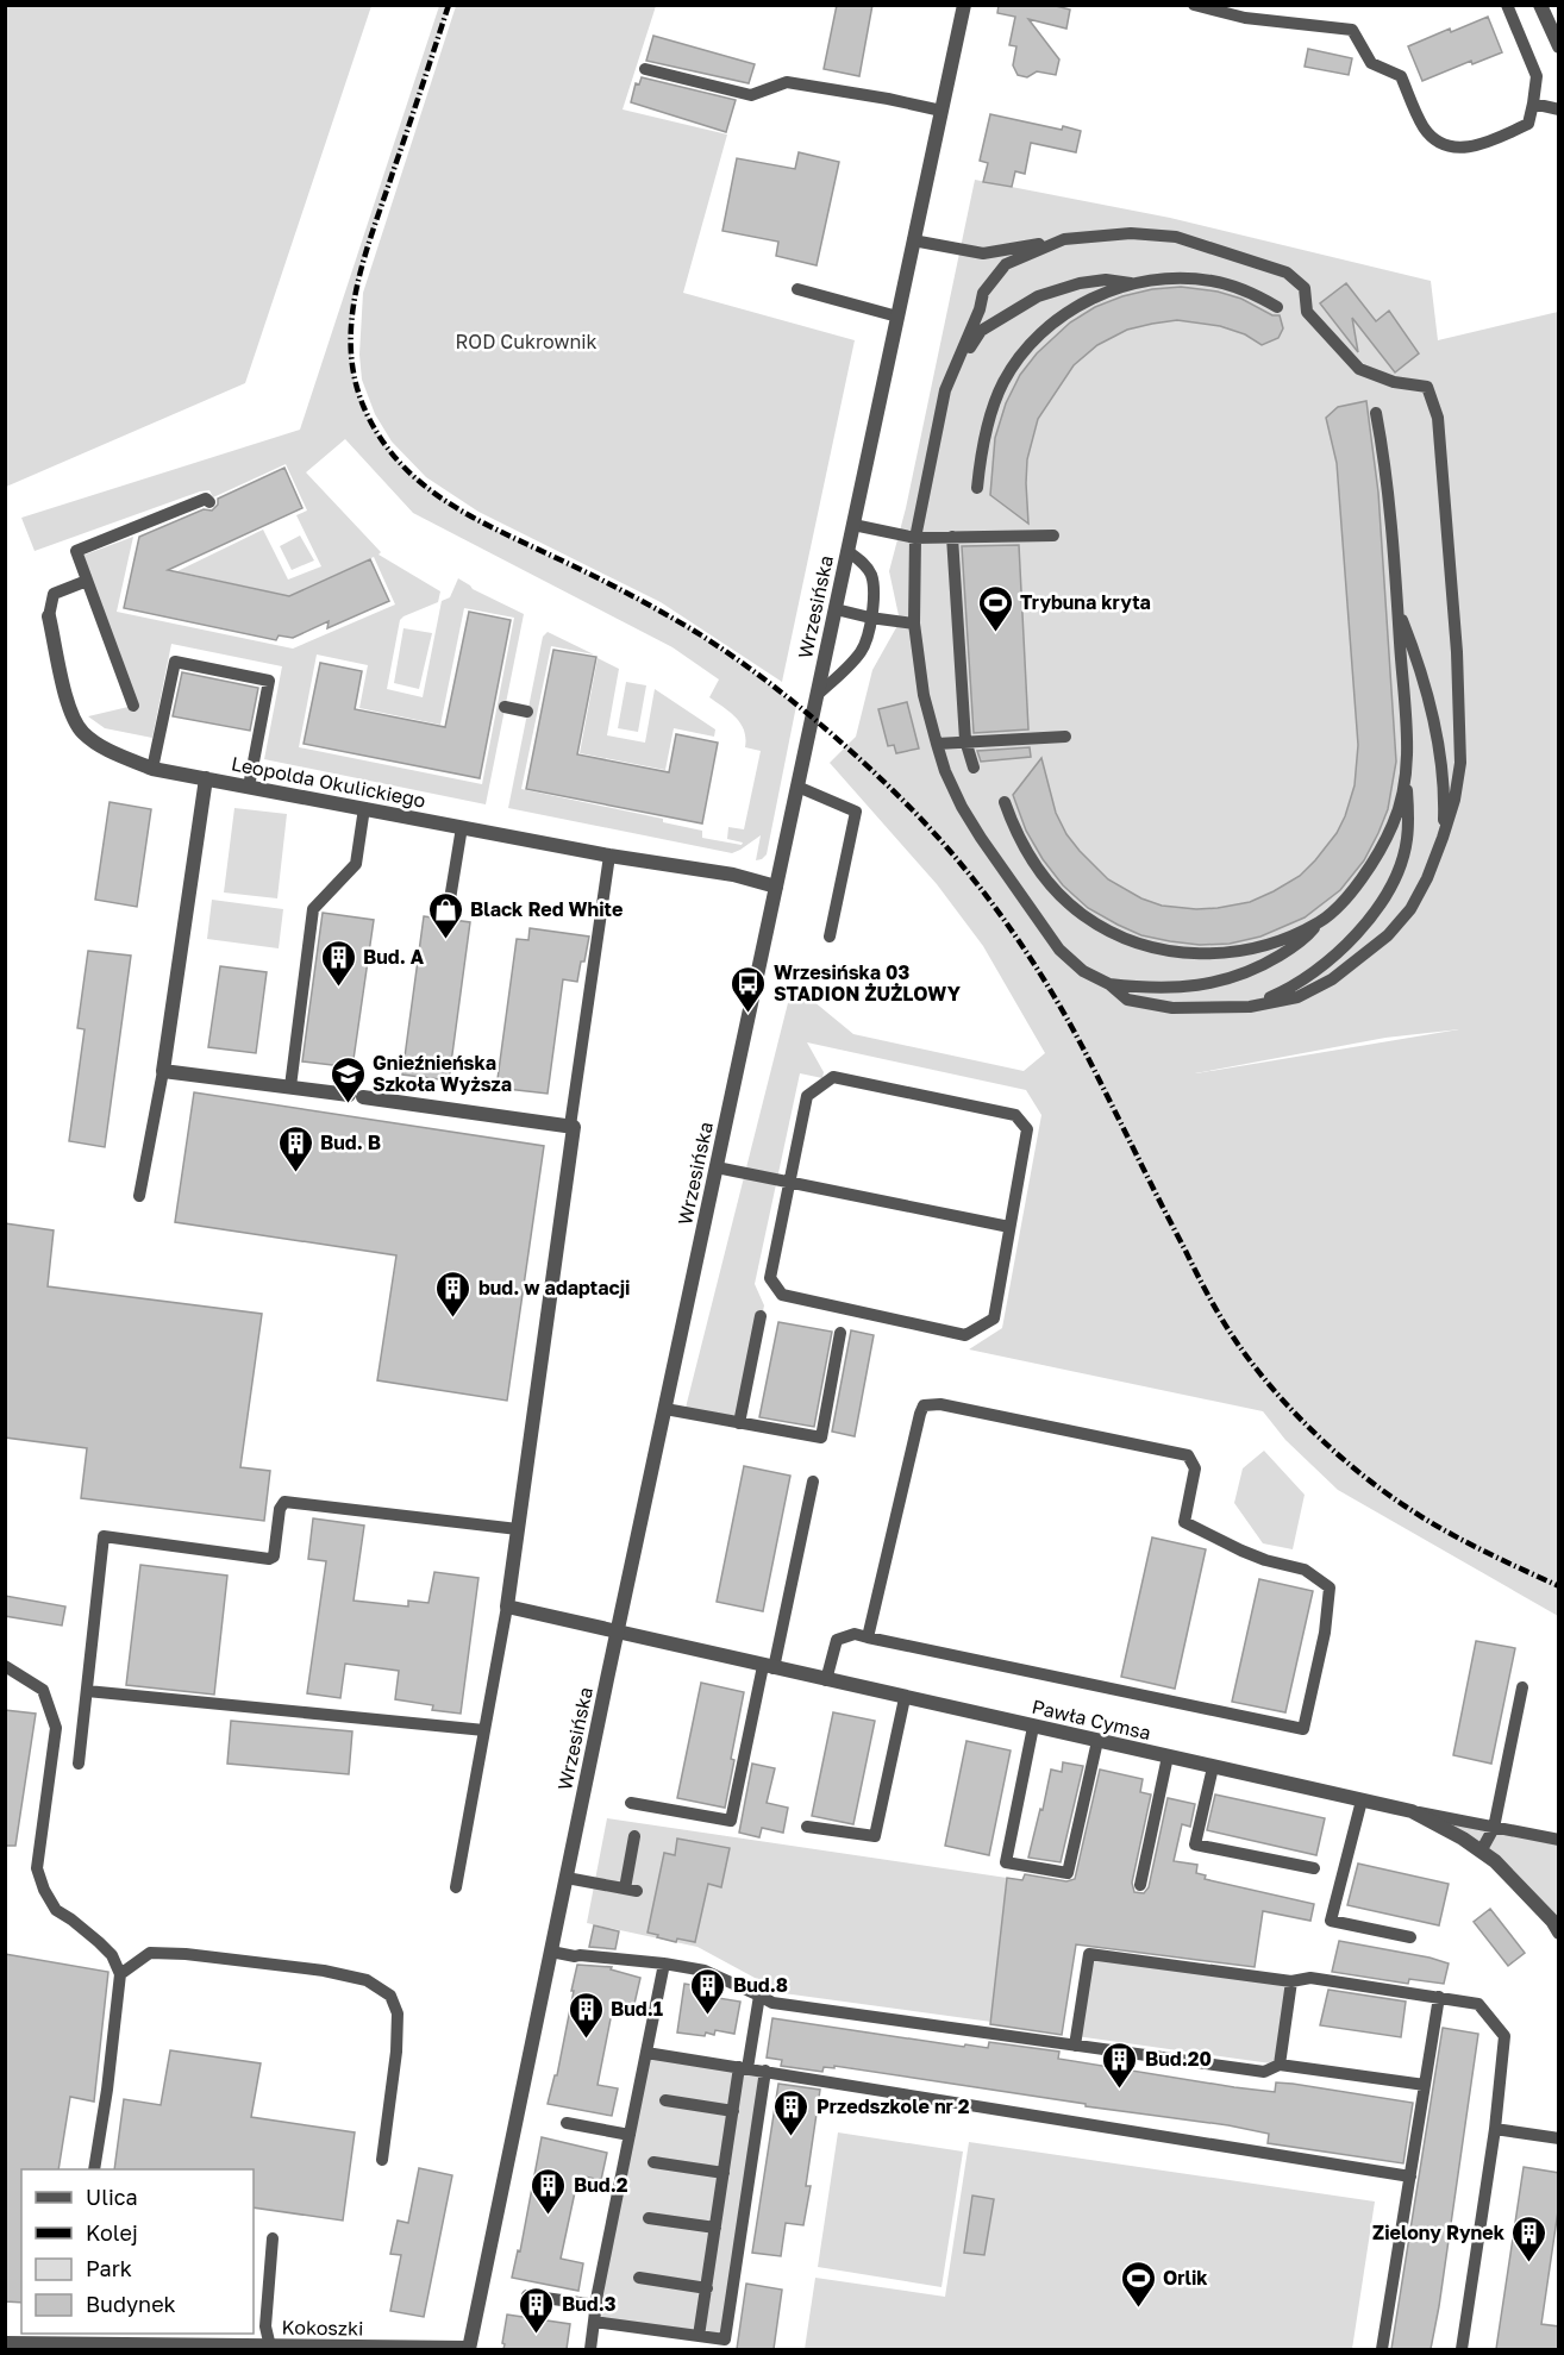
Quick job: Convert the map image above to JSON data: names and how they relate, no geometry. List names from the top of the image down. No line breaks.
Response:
{"streets":{"street":["Wrzesińska","Leopolda Okulickiego","Pawła Cymsa","Kokoszki"]},"crossings":[["Wrzesińska","Leopolda Okulickiego"],["Wrzesińska","Pawła Cymsa"],["Wrzesińska","Kokoszki"]],"parks":["ROD Cukrownik"],"places":{"sports":["Trybuna kryta","Orlik"],"shop":["Black Red White"],"building":["Bud. A","Bud. B","bud. w adaptacji","Bud.8","Bud.1","Bud.20","Przedszkole nr 2","Bud.2","Zielony Rynek","Bud.3"],"bus stop":["Wrzesińska 03 STADION ŻUŻLOWY"],"school or university":["Gnieźnieńska Szkoła Wyższa"]},"legend":["Ulica","Kolej","Park","Budynek"]}
